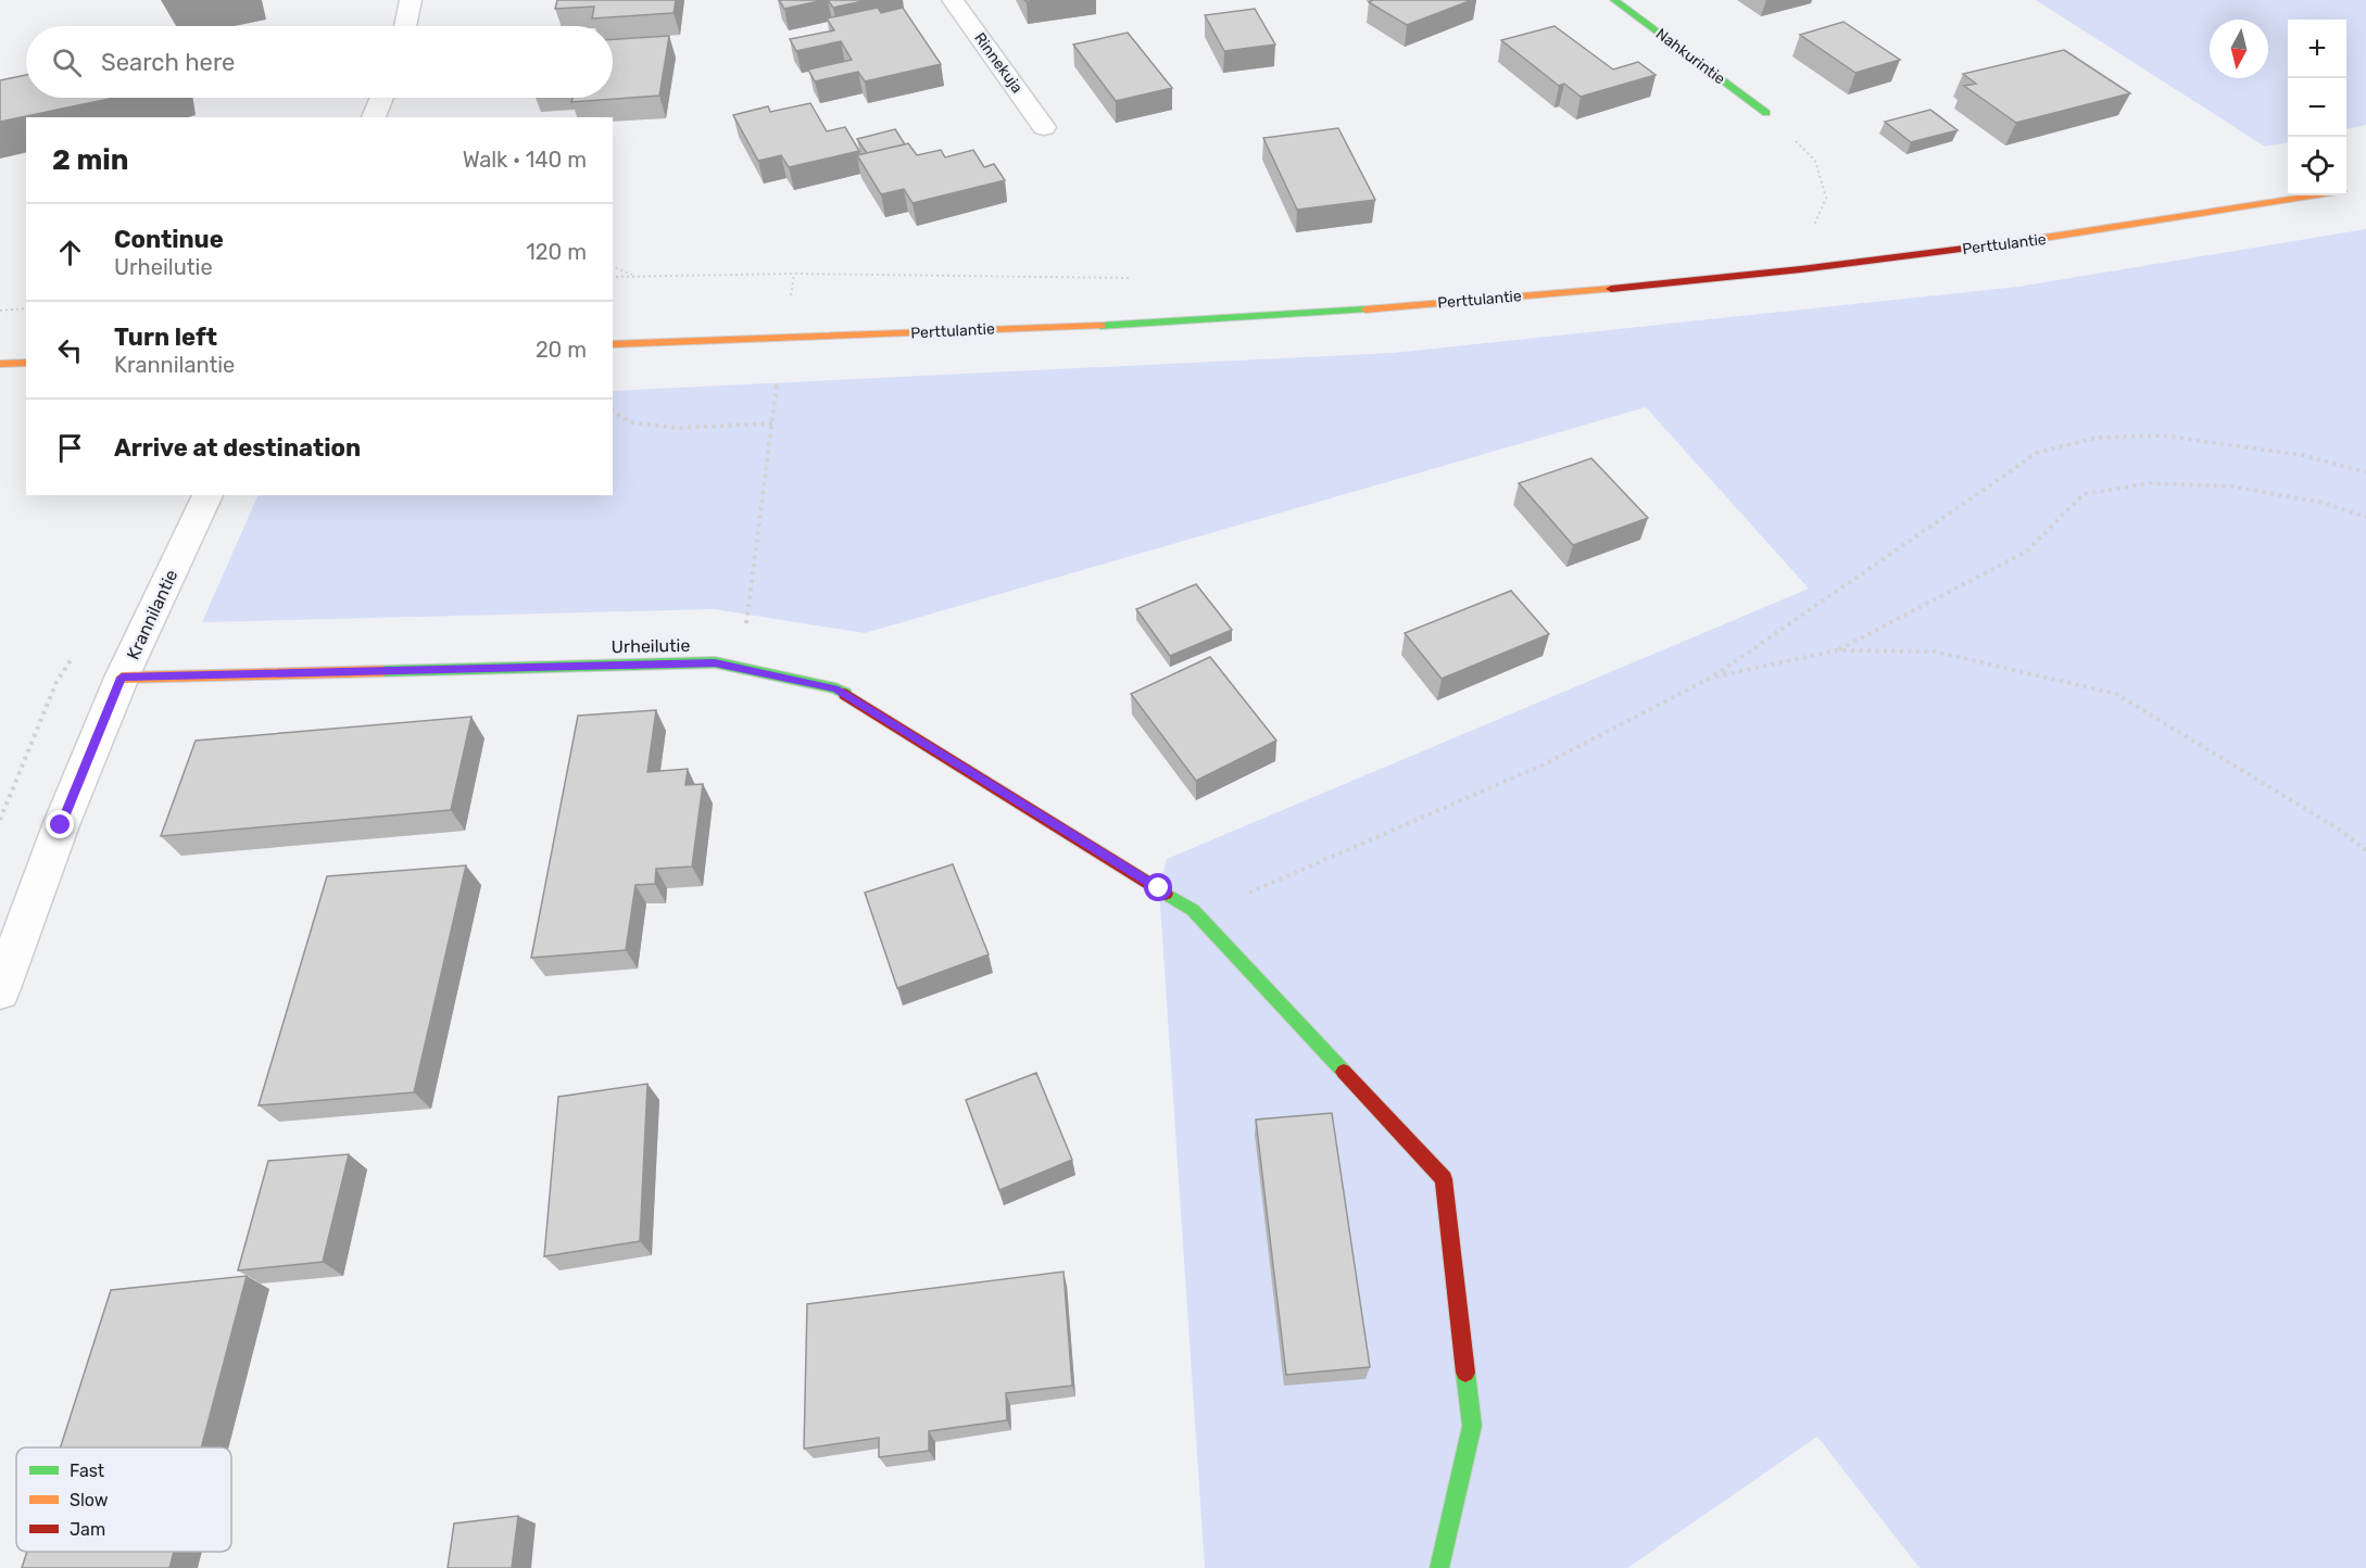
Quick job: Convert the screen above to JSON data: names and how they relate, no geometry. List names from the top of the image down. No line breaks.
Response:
{"streets":{"street":["Nahkurintie","Rinnekuja","Perttulantie","Krannilantie","Urheilutie"]},"crossings":[["Krannilantie","Urheilutie"]],"legend":["Fast","Slow","Jam"],"north":"bottom","page":{"map_buttons":["+","−"],"search":"Search here","heading":["2 min","Walk · 140 m"],"list":[["Continue","Urheilutie","120 m"],["Turn left","Krannilantie","20 m"],"Arrive at destination"]}}
